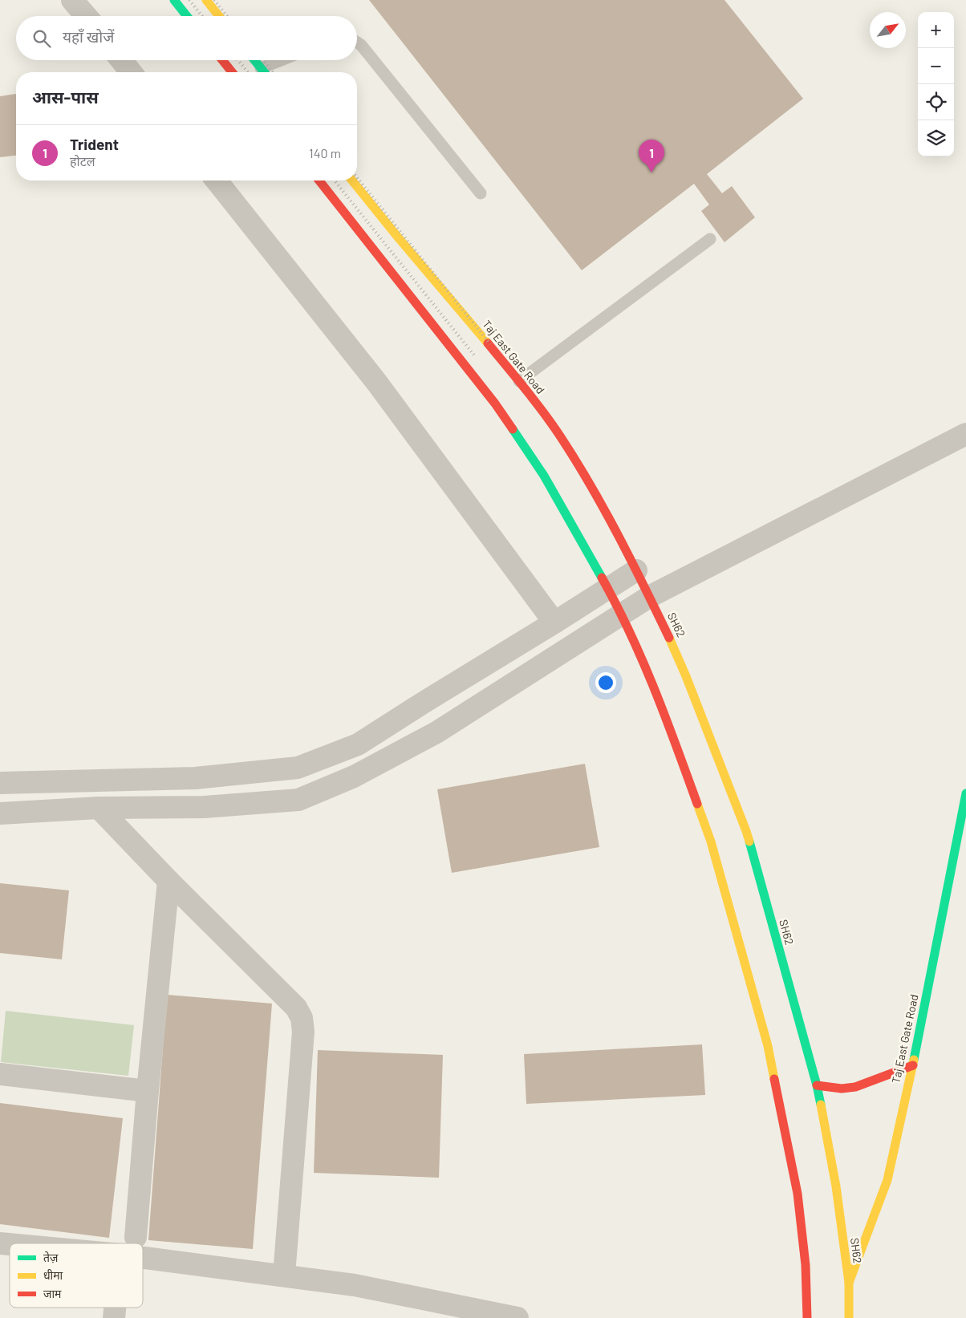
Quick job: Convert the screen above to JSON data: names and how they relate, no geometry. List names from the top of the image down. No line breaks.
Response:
{"streets":{"main road":["Taj East Gate Road","SH62"]},"crossings":[["Taj East Gate Road","SH62"]],"legend":["तेज़","धीमा","जाम"],"north":"top right","page":{"map_buttons":["+","−"],"search":"यहाँ खोजें","heading":"आस-पास","list":[{"mark":"1","name":"Trident","note":"होटल","value":"140 m"}],"pins":"1"}}
